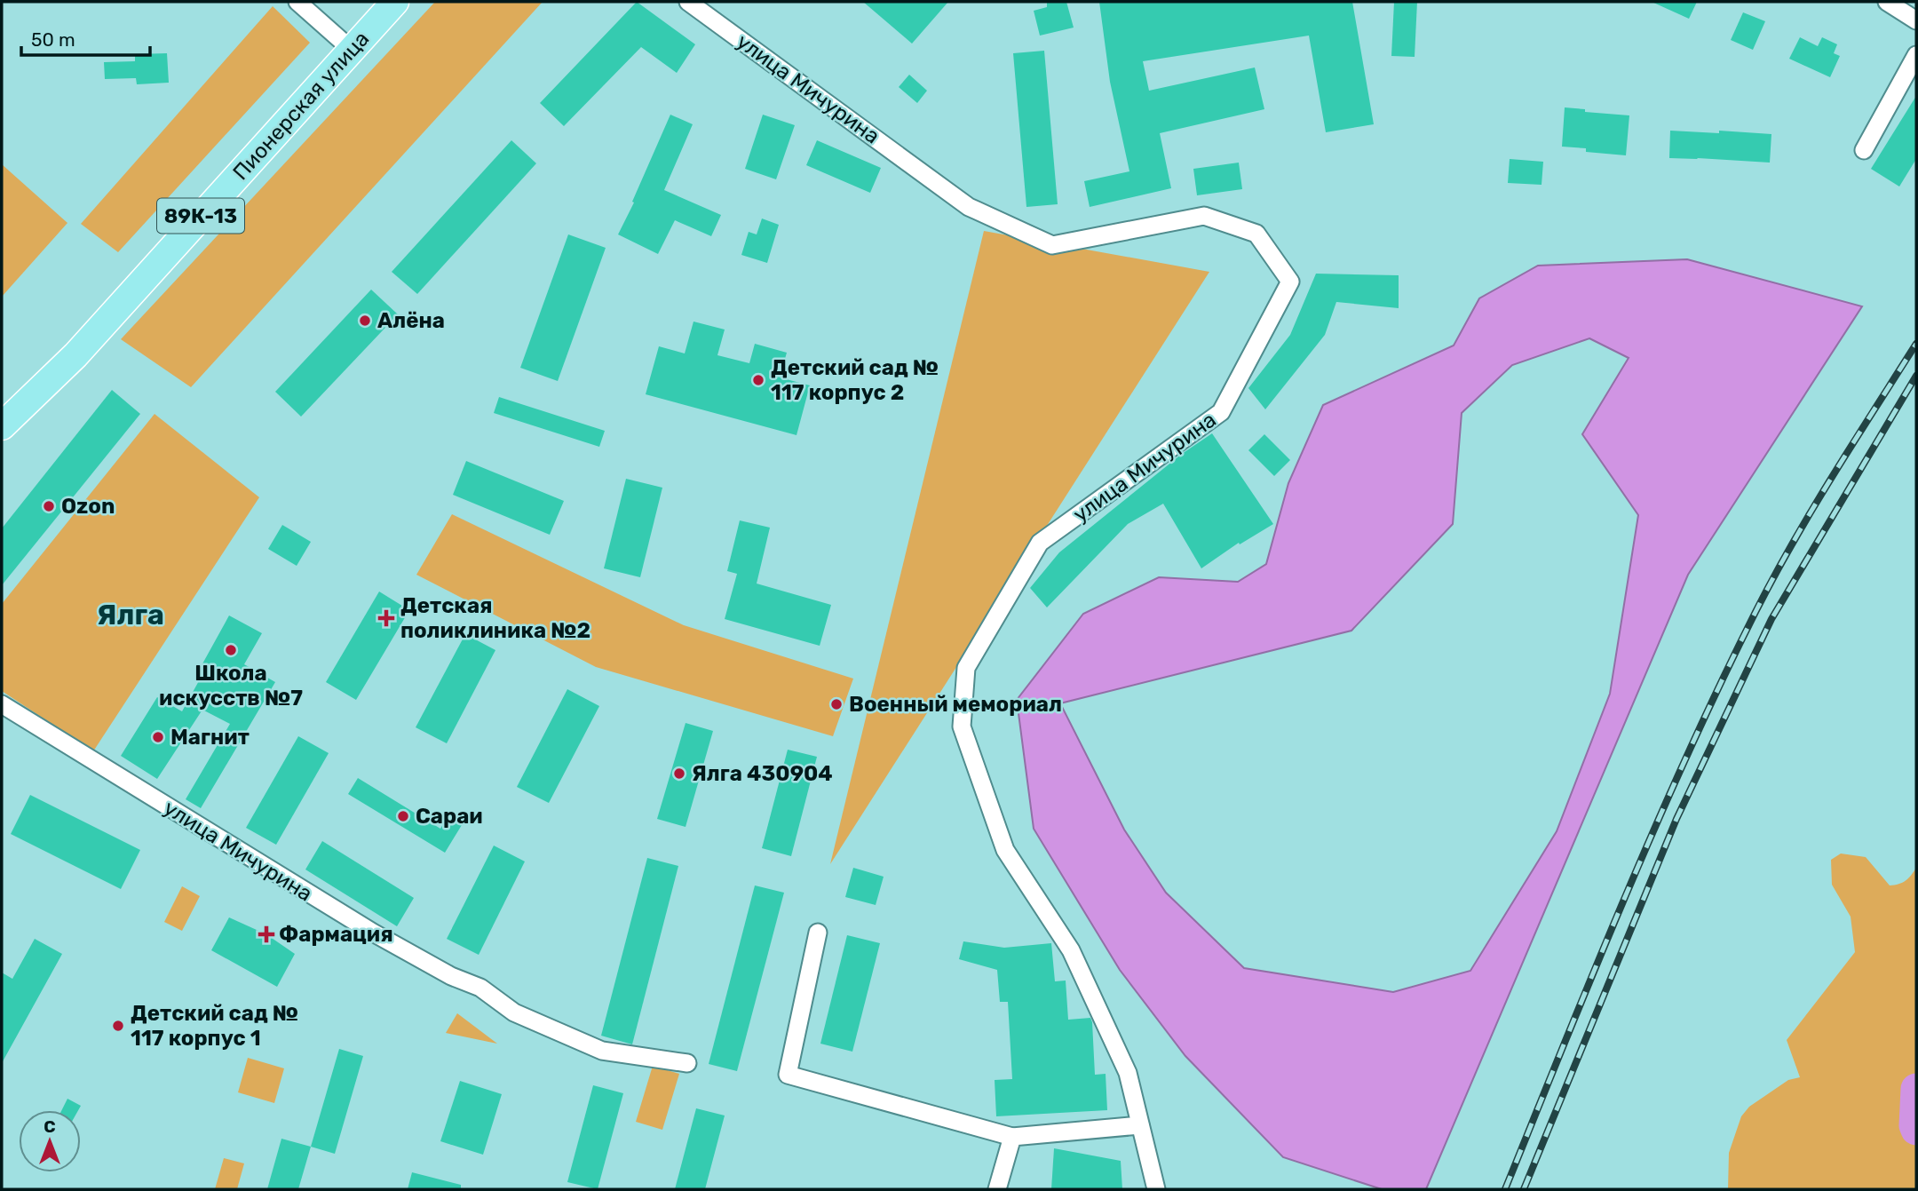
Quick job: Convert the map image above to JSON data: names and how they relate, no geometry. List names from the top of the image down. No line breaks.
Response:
{"streets":{"main road":["Пионерская улица","89К-13"],"street":["улица Мичурина"]},"districts":["Ялга"],"places":{"other":["Алёна","Детский сад № 117 корпус 2","Ozon","Школа искусств №7","Военный мемориал","Магнит","Ялга 430904","Сараи","Детский сад № 117 корпус 1"],"health":["Детская поликлиника №2","Фармация"]},"scale_bar":"50 m","north":"top"}
